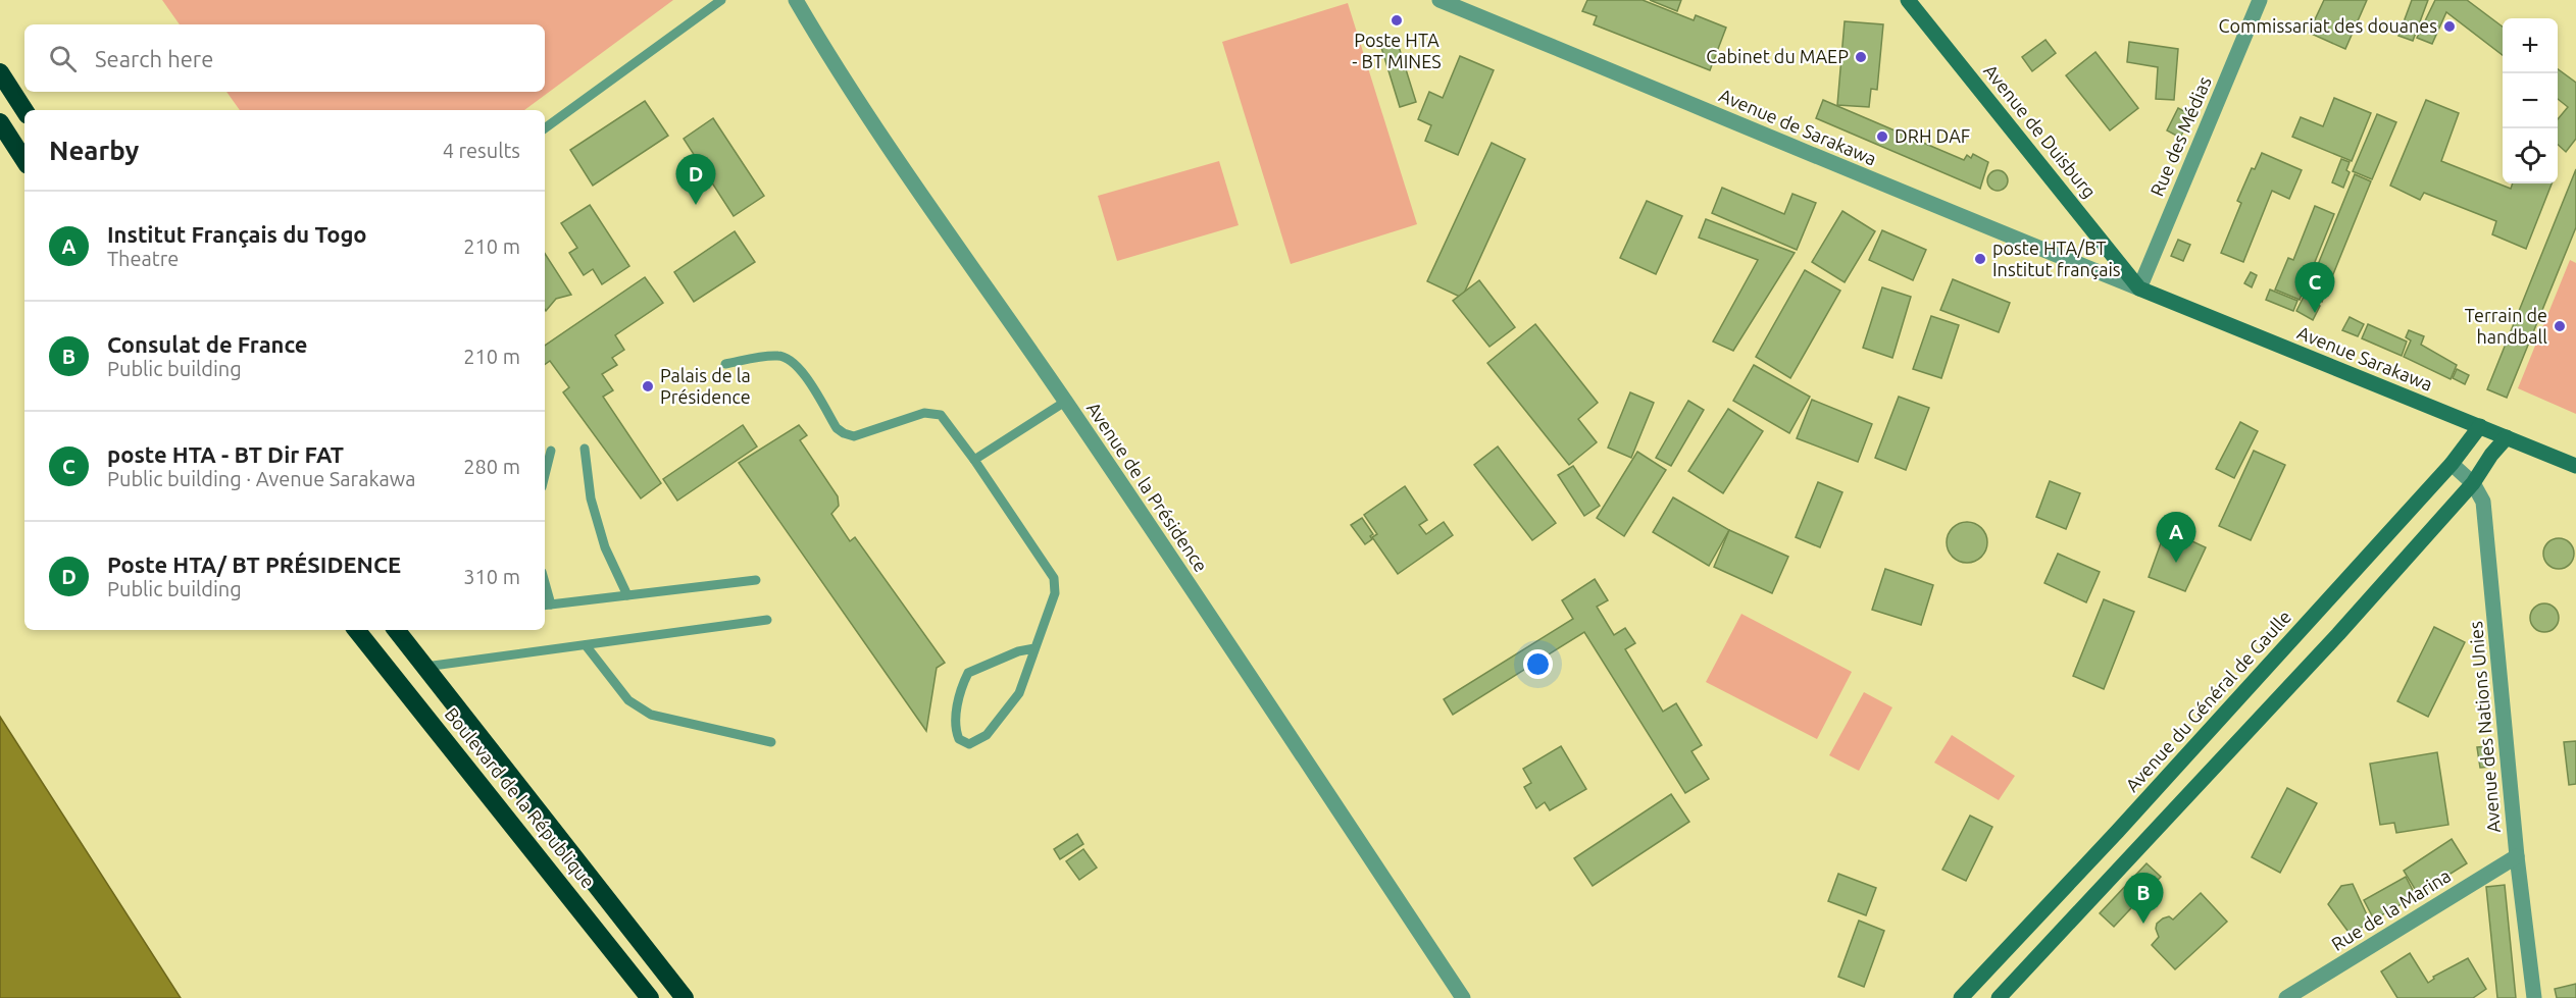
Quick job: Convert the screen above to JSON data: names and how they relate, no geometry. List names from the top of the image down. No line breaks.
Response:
{"streets":{"highway":["Boulevard de la République"],"street":["Avenue de Sarakawa","Avenue de Duisburg","Rue des Médias","Avenue Sarakawa","Avenue de la Présidence","Avenue du Général de Gaulle","Avenue des Nations Unies","Rue de la Marina"]},"crossings":[["Avenue de Sarakawa","Avenue de Duisburg"],["Avenue de Sarakawa","Rue des Médias"],["Avenue de Sarakawa","Avenue Sarakawa"],["Avenue de Duisburg","Rue des Médias"],["Avenue de Duisburg","Avenue Sarakawa"],["Rue des Médias","Avenue Sarakawa"],["Avenue Sarakawa","Avenue du Général de Gaulle"],["Avenue du Général de Gaulle","Avenue des Nations Unies"],["Avenue des Nations Unies","Rue de la Marina"]],"places":["Poste HTA - BT MINES","Commissariat des douanes","Cabinet du MAEP","DRH DAF","poste HTA/BT Institut français","Terrain de handball","Palais de la Présidence"],"page":{"map_buttons":["+","−"],"search":"Search here","heading":["Nearby","4 results"],"pins":["D","C","A","B"],"list":[{"mark":"A","name":"Institut Français du Togo","note":"Theatre","value":"210 m"},{"mark":"B","name":"Consulat de France","note":"Public building","value":"210 m"},{"mark":"C","name":"poste HTA - BT Dir FAT","note":"Public building · Avenue Sarakawa","value":"280 m"},{"mark":"D","name":"Poste HTA/ BT PRÉSIDENCE","note":"Public building","value":"310 m"}]}}
